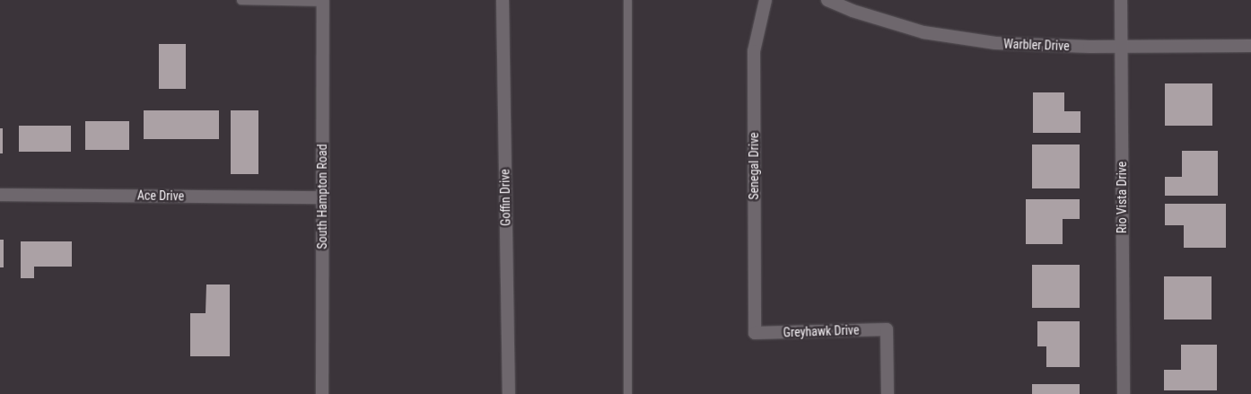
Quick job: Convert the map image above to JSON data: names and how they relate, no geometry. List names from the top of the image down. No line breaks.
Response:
{"streets":{"street":["Warbler Drive","Senegal Drive","Ace Drive","South Hampton Road","Goffin Drive","Rio Vista Drive","Greyhawk Drive"]},"crossings":[["Warbler Drive","Rio Vista Drive"],["Senegal Drive","Greyhawk Drive"],["Ace Drive","South Hampton Road"]]}
